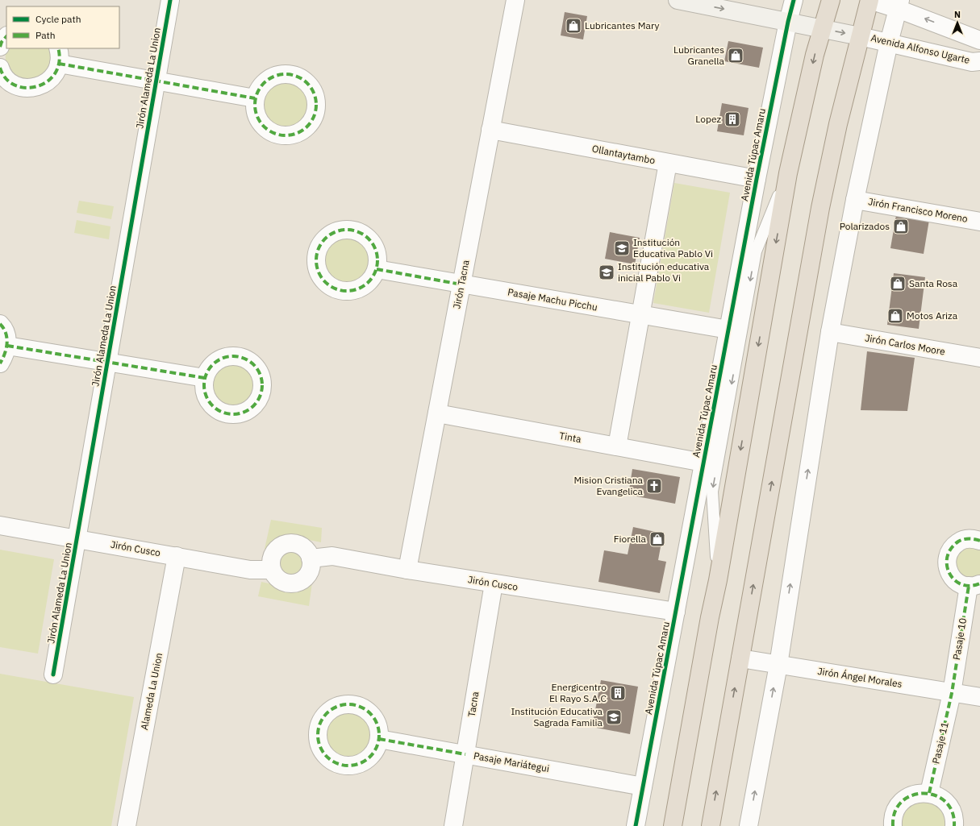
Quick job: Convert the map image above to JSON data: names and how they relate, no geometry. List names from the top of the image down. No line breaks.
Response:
{"streets":{"street":["Avenida Alfonso Ugarte","Jirón Alameda La Union","Ollantaytambo","Avenida Túpac Amaru","Jirón Francisco Moreno","Jirón Tacna","Pasaje Machu Picchu","Jirón Carlos Moore","Tinta","Jirón Cusco","Pasaje 10","Jirón Ángel Morales","Alameda La Union","Tacna","Pasaje 11","Pasaje Mariátegui"]},"crossings":[["Jirón Alameda La Union","Jirón Cusco"],["Ollantaytambo","Avenida Túpac Amaru"],["Ollantaytambo","Jirón Tacna"],["Avenida Túpac Amaru","Pasaje Machu Picchu"],["Avenida Túpac Amaru","Tinta"],["Avenida Túpac Amaru","Jirón Cusco"],["Avenida Túpac Amaru","Pasaje Mariátegui"],["Jirón Tacna","Pasaje Machu Picchu"],["Jirón Tacna","Tinta"],["Jirón Tacna","Jirón Cusco"],["Jirón Cusco","Alameda La Union"],["Jirón Cusco","Tacna"],["Pasaje 10","Jirón Ángel Morales"],["Pasaje 10","Pasaje 11"],["Jirón Ángel Morales","Pasaje 11"],["Tacna","Pasaje Mariátegui"]],"places":{"shop":["Lubricantes Mary","Lubricantes Granella","Polarizados","Santa Rosa","Motos Ariza","Fiorella"],"building":["Lopez","Energicentro El Rayo S.A.C"],"school or university":["Institución Educativa Pablo Vi","Institución educativa inicial Pablo Vi","Institución Educativa Sagrada Familia"],"church":["Mision Cristiana Evangelica"]},"legend":["Cycle path","Path"],"north":"top"}
